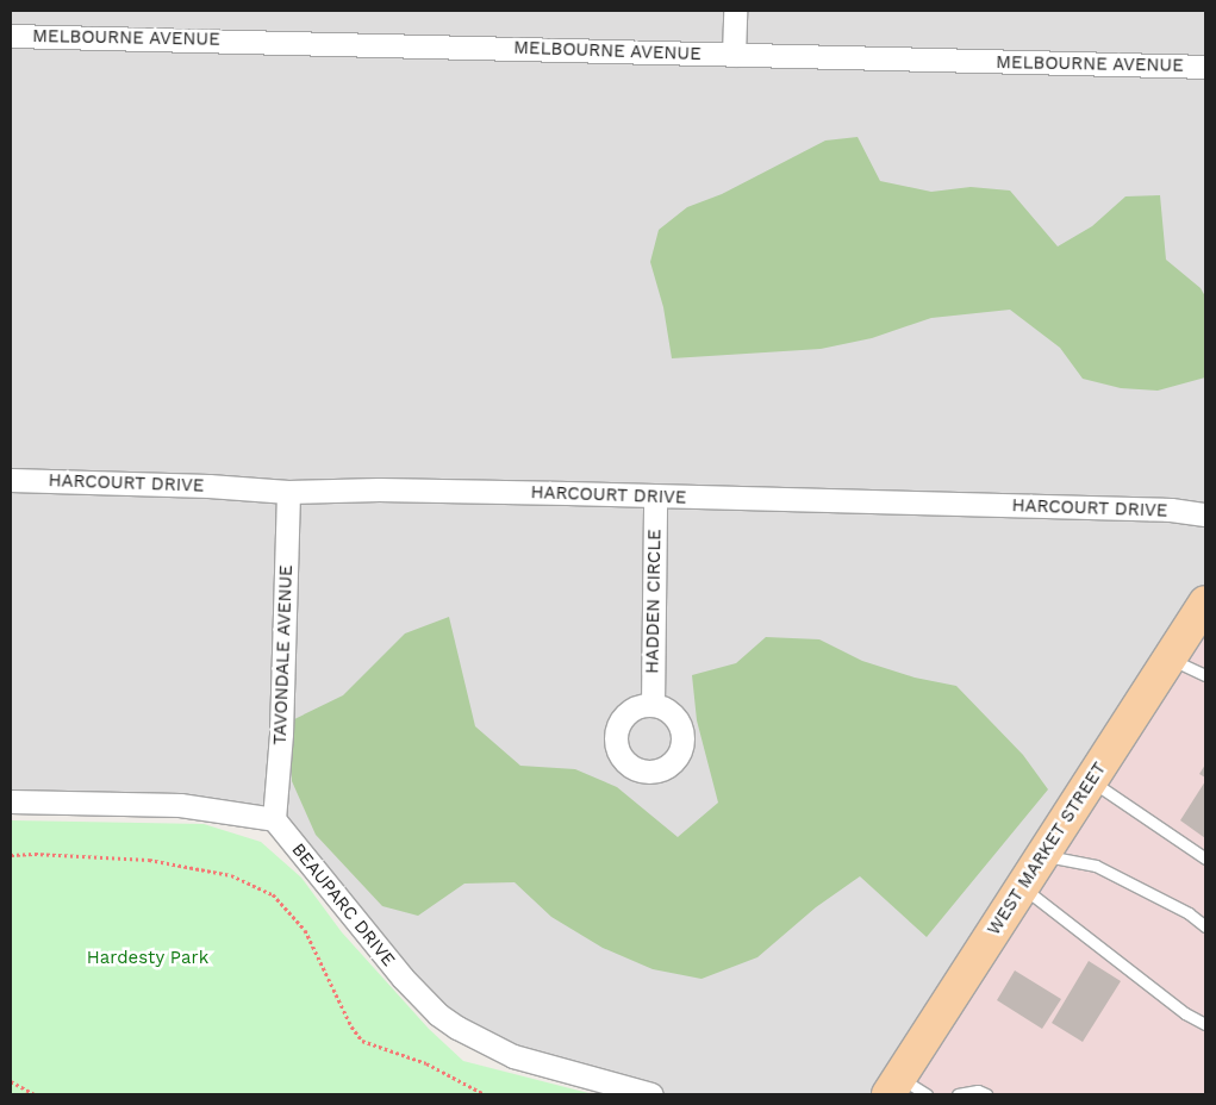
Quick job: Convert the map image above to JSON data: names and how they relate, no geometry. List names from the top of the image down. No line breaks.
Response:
{"streets":{"main road":["WEST MARKET STREET"],"street":["MELBOURNE AVENUE","HARCOURT DRIVE","HADDEN CIRCLE","TAVONDALE AVENUE","BEAUPARC DRIVE"]},"crossings":[["HARCOURT DRIVE","HADDEN CIRCLE"],["HARCOURT DRIVE","TAVONDALE AVENUE"],["TAVONDALE AVENUE","BEAUPARC DRIVE"]],"parks":["Hardesty Park"]}
